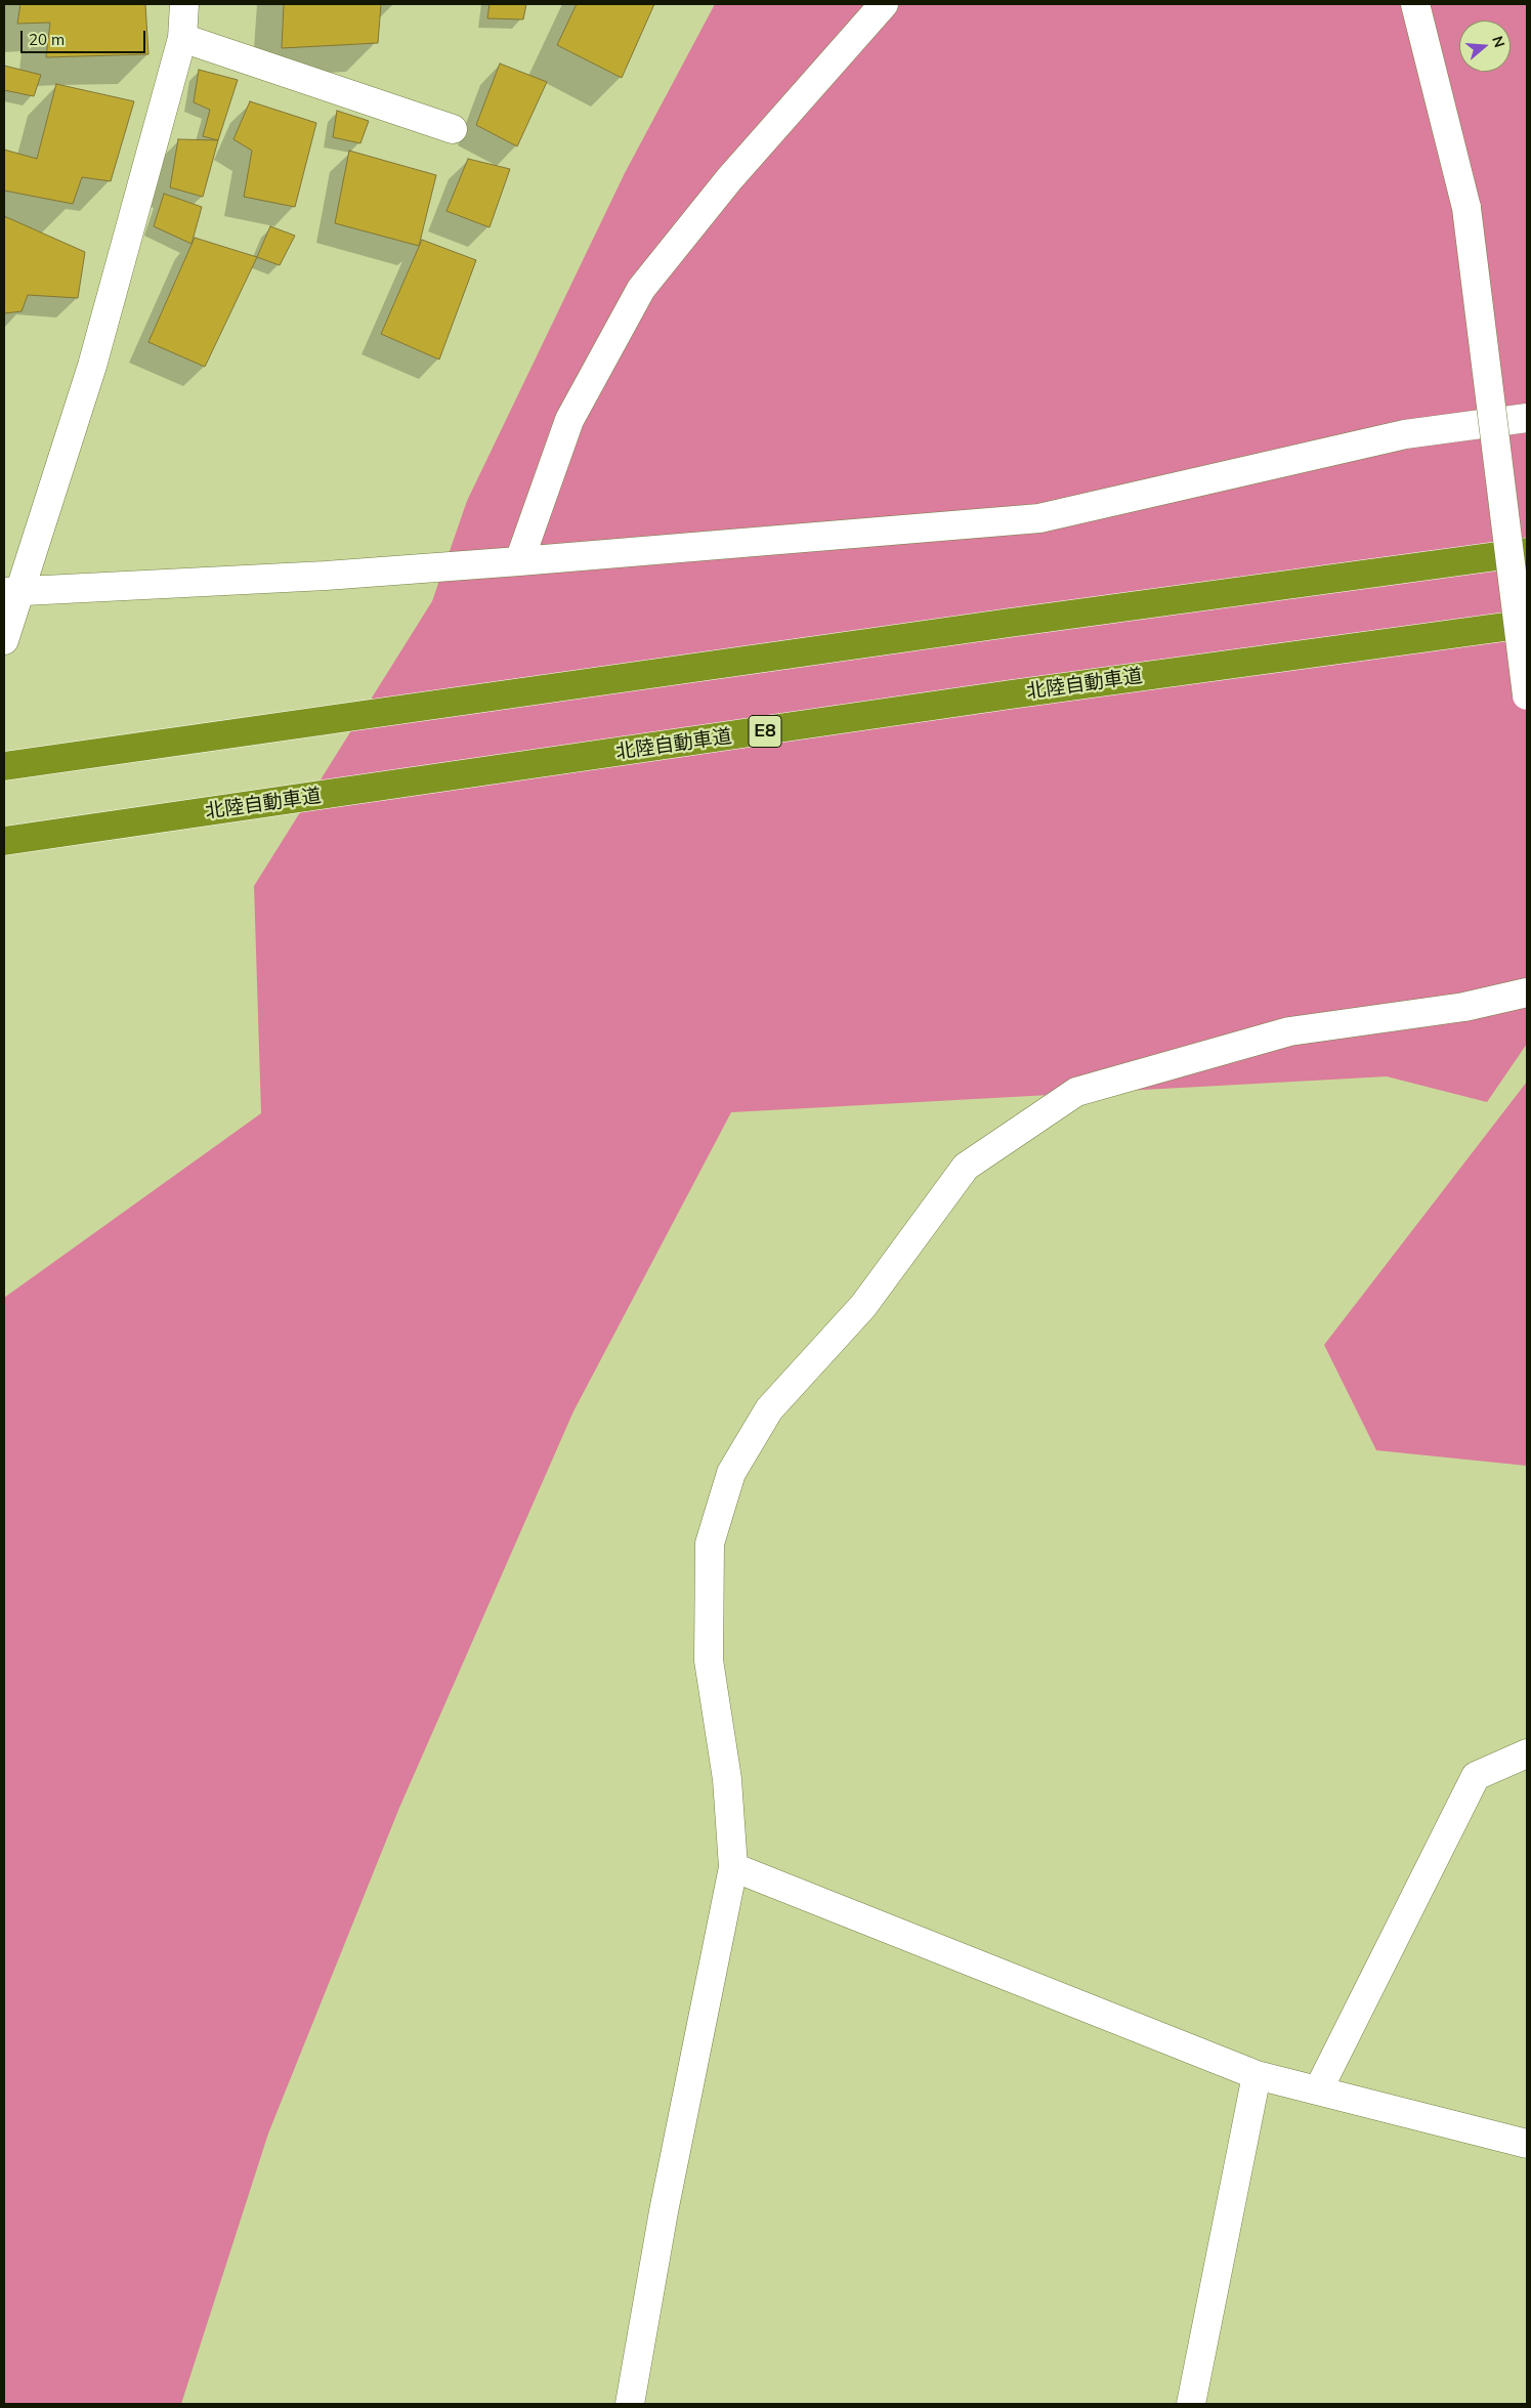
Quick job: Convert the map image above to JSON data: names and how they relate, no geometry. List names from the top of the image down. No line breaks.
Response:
{"streets":{"highway":["北陸自動車道","E8"]},"scale_bar":"20 m","north":"right"}
